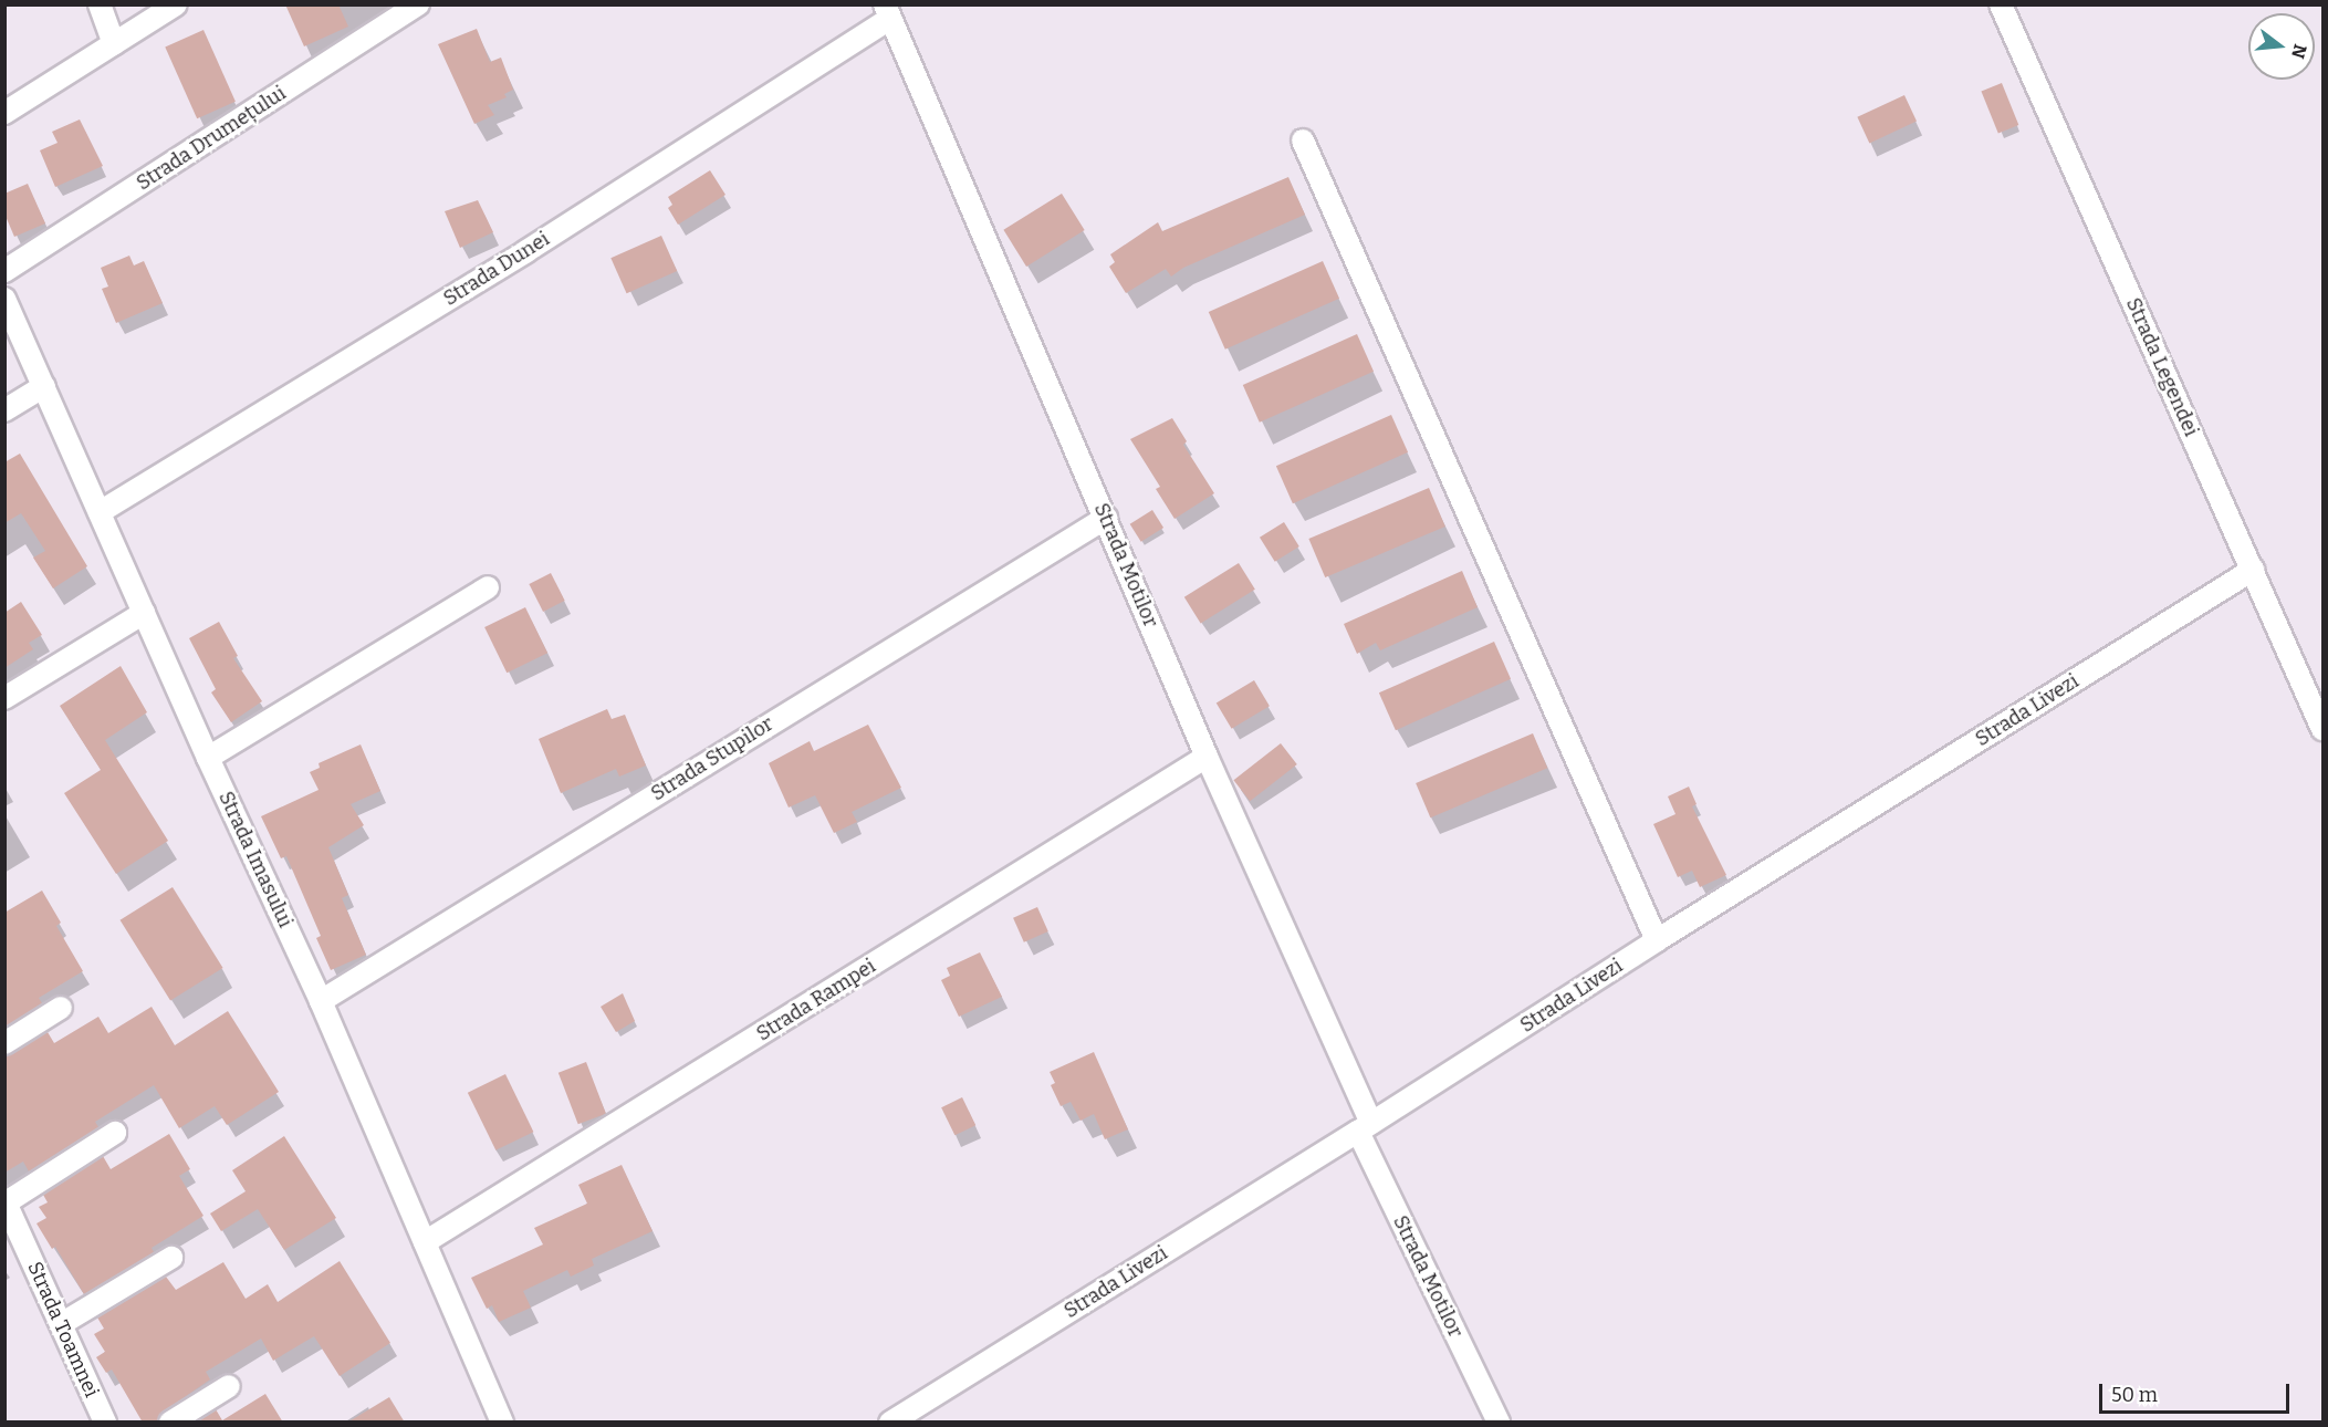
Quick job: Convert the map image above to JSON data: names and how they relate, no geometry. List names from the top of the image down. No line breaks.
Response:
{"streets":{"street":["Strada Drumețului","Strada Dunei","Strada Legendei","Strada Motilor","Strada Livezi","Strada Stupilor","Strada Imasului","Strada Rampei","Strada Toamnei"]},"crossings":[["Strada Dunei","Strada Motilor"],["Strada Dunei","Strada Imasului"],["Strada Legendei","Strada Livezi"],["Strada Motilor","Strada Livezi"],["Strada Motilor","Strada Stupilor"],["Strada Motilor","Strada Rampei"],["Strada Stupilor","Strada Imasului"],["Strada Imasului","Strada Rampei"]],"scale_bar":"50 m","north":"right"}
